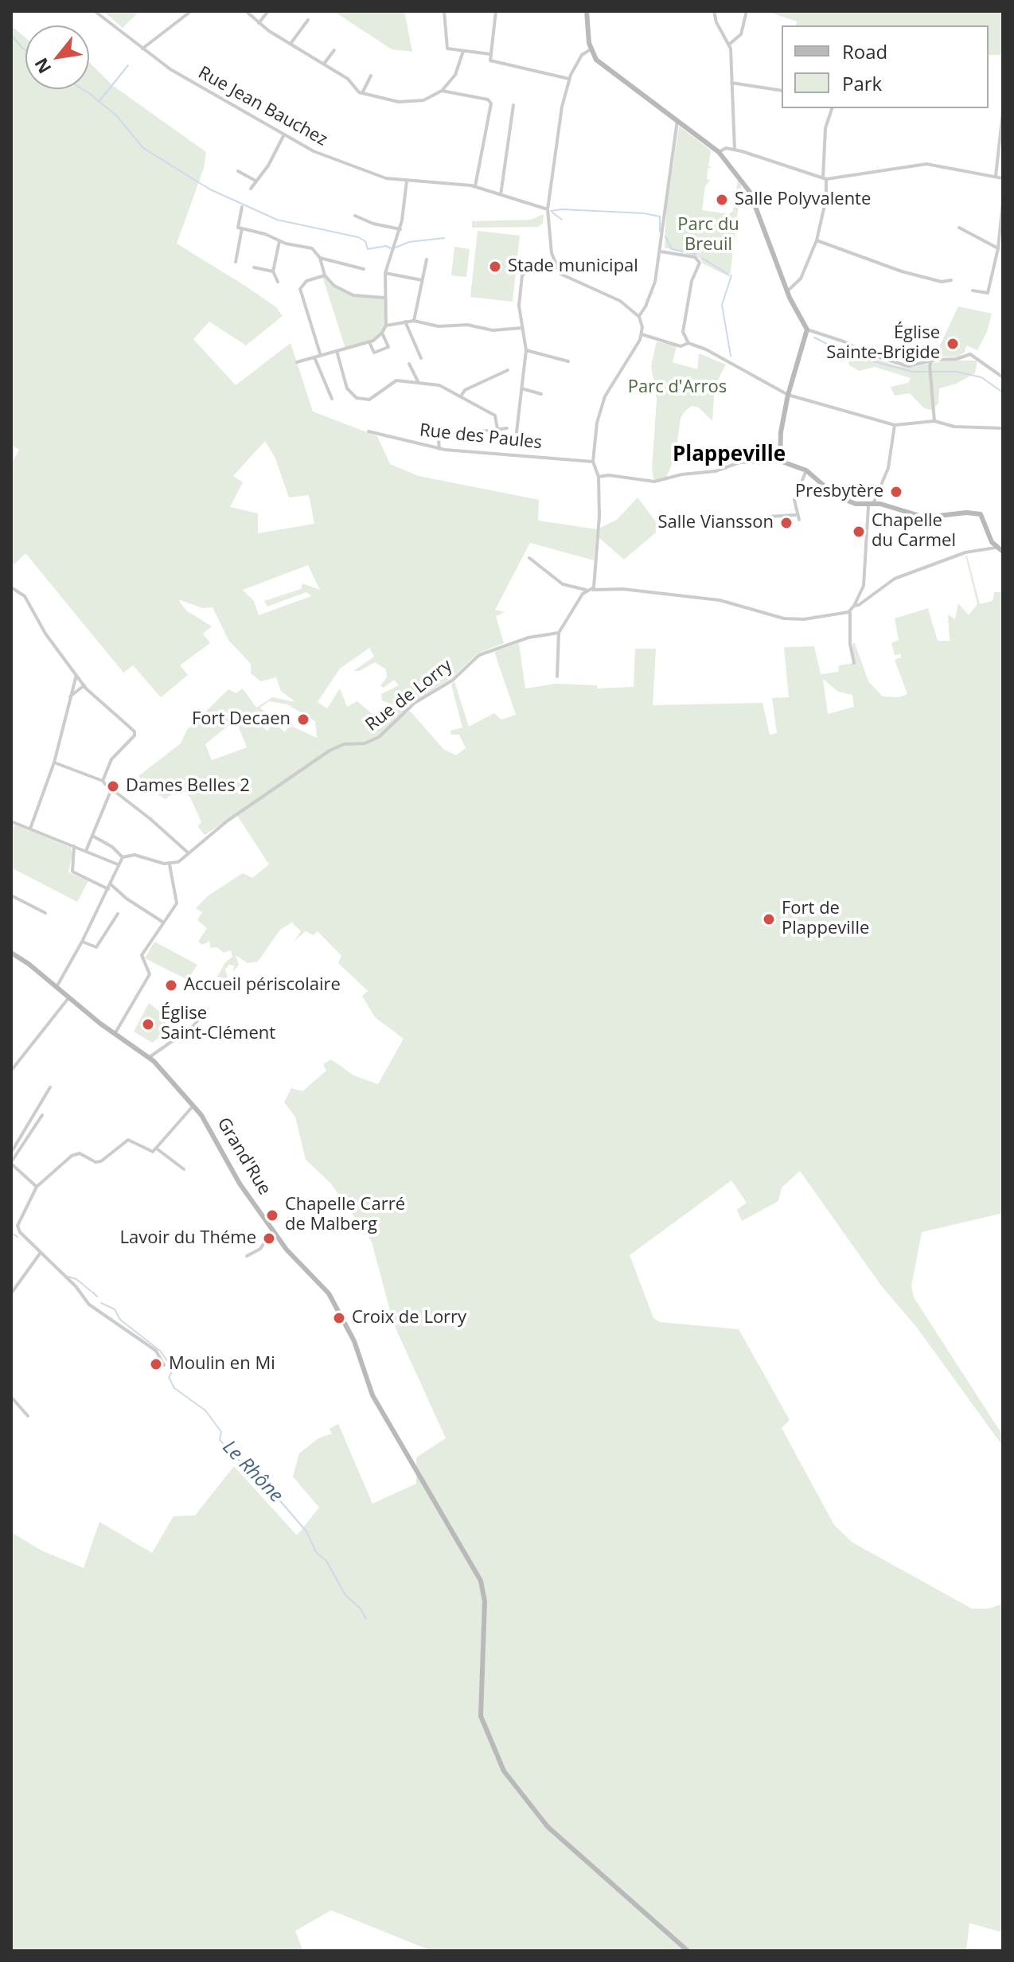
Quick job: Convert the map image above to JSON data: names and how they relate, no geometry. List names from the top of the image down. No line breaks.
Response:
{"streets":{"street":["Rue Jean Bauchez","Rue des Paules","Rue de Lorry","Grand'Rue"]},"districts":["Plappeville"],"water":["Le Rhône"],"parks":["Parc du Breuil","Parc d'Arros"],"places":["Salle Polyvalente","Stade municipal","Église Sainte-Brigide","Presbytère","Salle Viansson","Chapelle du Carmel","Fort Decaen","Dames Belles 2","Fort de Plappeville","Accueil périscolaire","Église Saint-Clément","Chapelle Carré de Malberg","Lavoir du Théme","Croix de Lorry","Moulin en Mi"],"legend":["Road","Park"],"north":"bottom left"}
